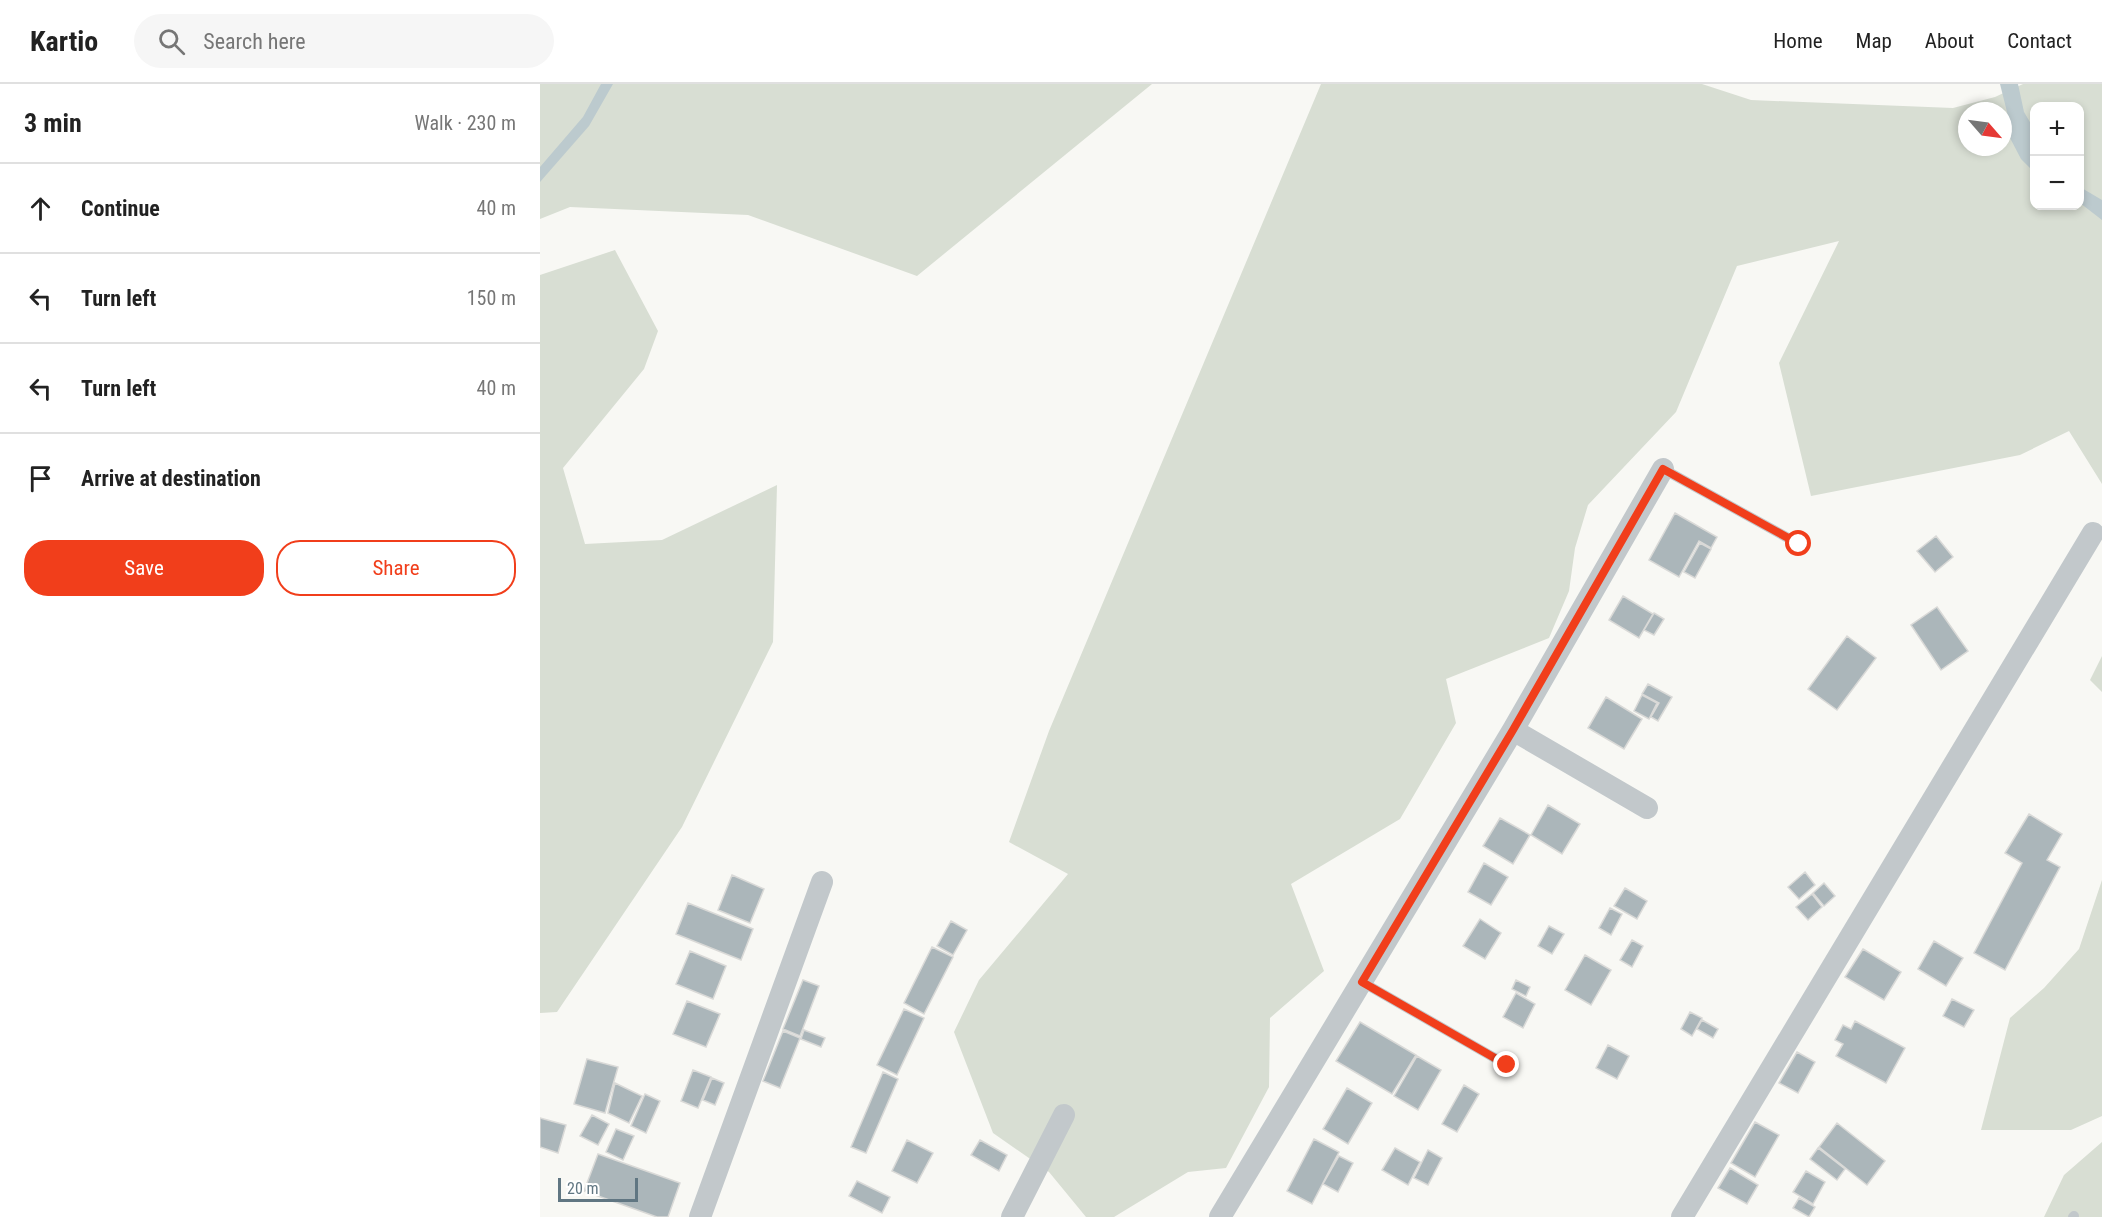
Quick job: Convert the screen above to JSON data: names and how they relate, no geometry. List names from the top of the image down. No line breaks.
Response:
{"scale_bar":"20 m","north":"bottom right","page":{"header":"Kartio","search":"Search here","nav":["Home","Map","About","Contact"],"heading":["3 min","Walk · 230 m"],"map_buttons":["+","−"],"list":[["Continue","40 m"],["Turn left","150 m"],["Turn left","40 m"],"Arrive at destination"],"buttons":["Save","Share"],"scale":"20 m"}}
